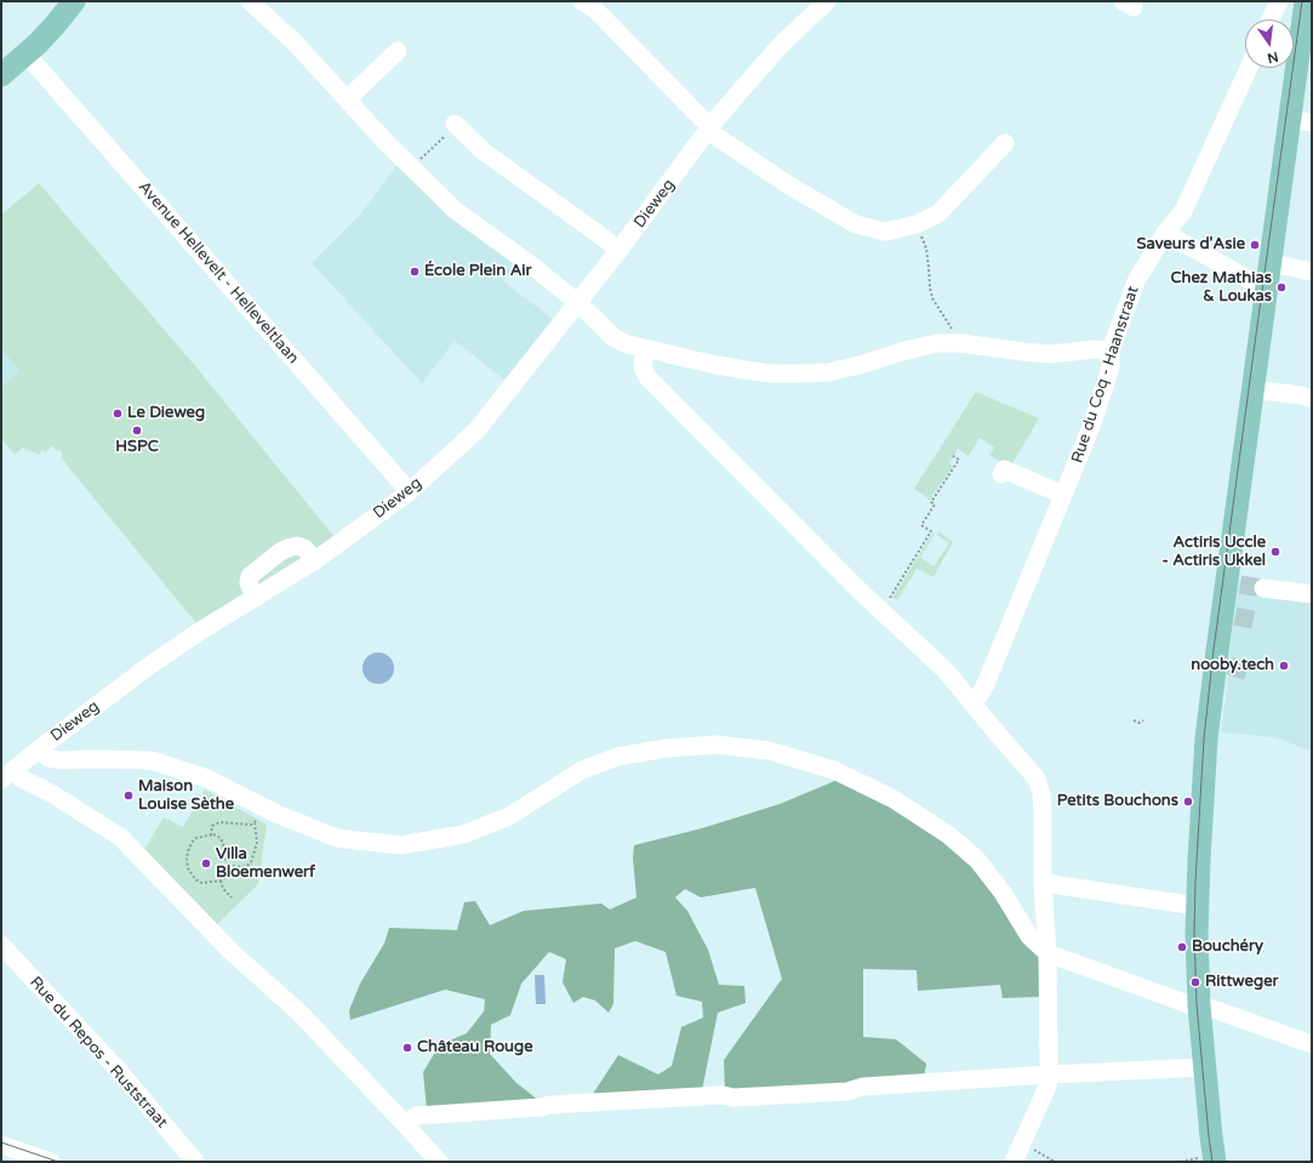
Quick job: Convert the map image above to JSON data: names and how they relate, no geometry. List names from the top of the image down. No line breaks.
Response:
{"streets":{"street":["Dieweg","Avenue Hellevelt - Helleveltlaan","Rue du Coq - Haanstraat","Rue du Repos - Ruststraat"]},"crossings":[["Dieweg","Avenue Hellevelt - Helleveltlaan"]],"places":["Saveurs d'Asie","École Plein Air","Chez Mathias & Loukas","Le Dieweg","HSPC","Actiris Uccle - Actiris Ukkel","nooby.tech","Maison Louise Sèthe","Petits Bouchons","Villa Bloemenwerf","Bouchéry","Rittweger","Château Rouge"],"north":"bottom"}
